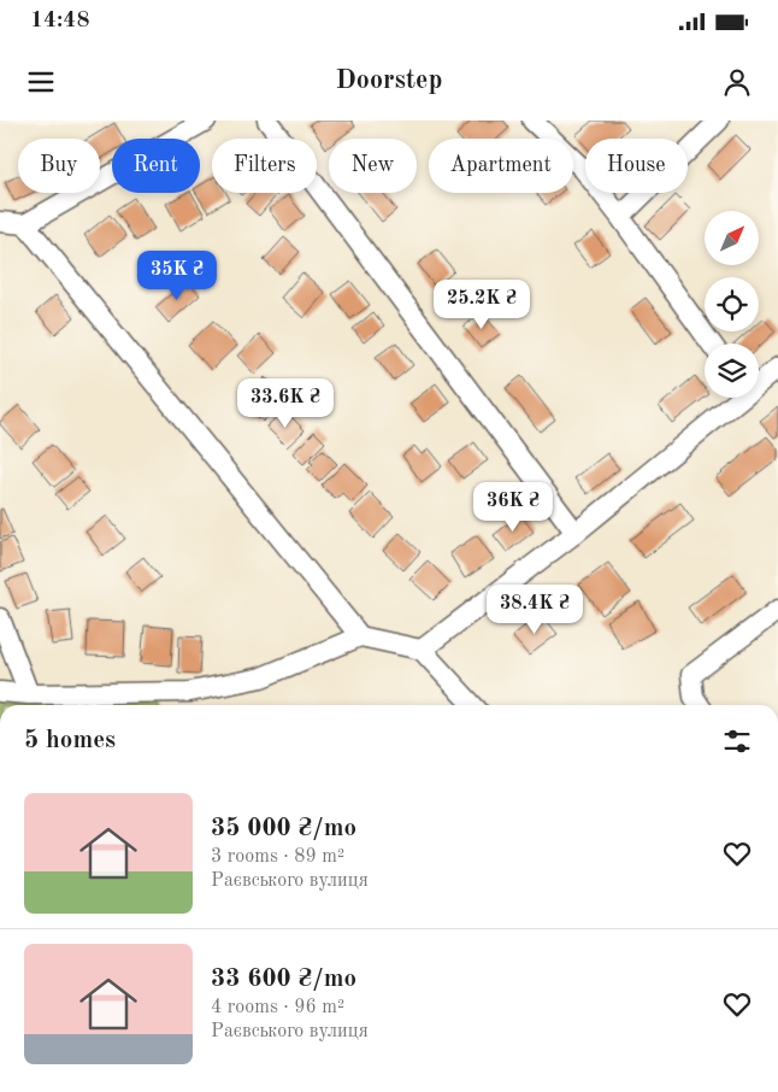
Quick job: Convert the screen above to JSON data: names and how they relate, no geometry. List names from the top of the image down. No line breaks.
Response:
{"north":"top right","page":{"status":"14:48","header":"Doorstep","chip":["Buy","Rent","Filters","New","Apartment","House"],"price":["35K ₴","25.2K ₴","33.6K ₴","36K ₴","38.4K ₴"],"heading":"5 homes","list":[{"name":"35 000 ₴/mo","note":"3 rooms · 89 m² · Раєвського вулиця"},{"name":"33 600 ₴/mo","note":"4 rooms · 96 m² · Раєвського вулиця"}]}}
